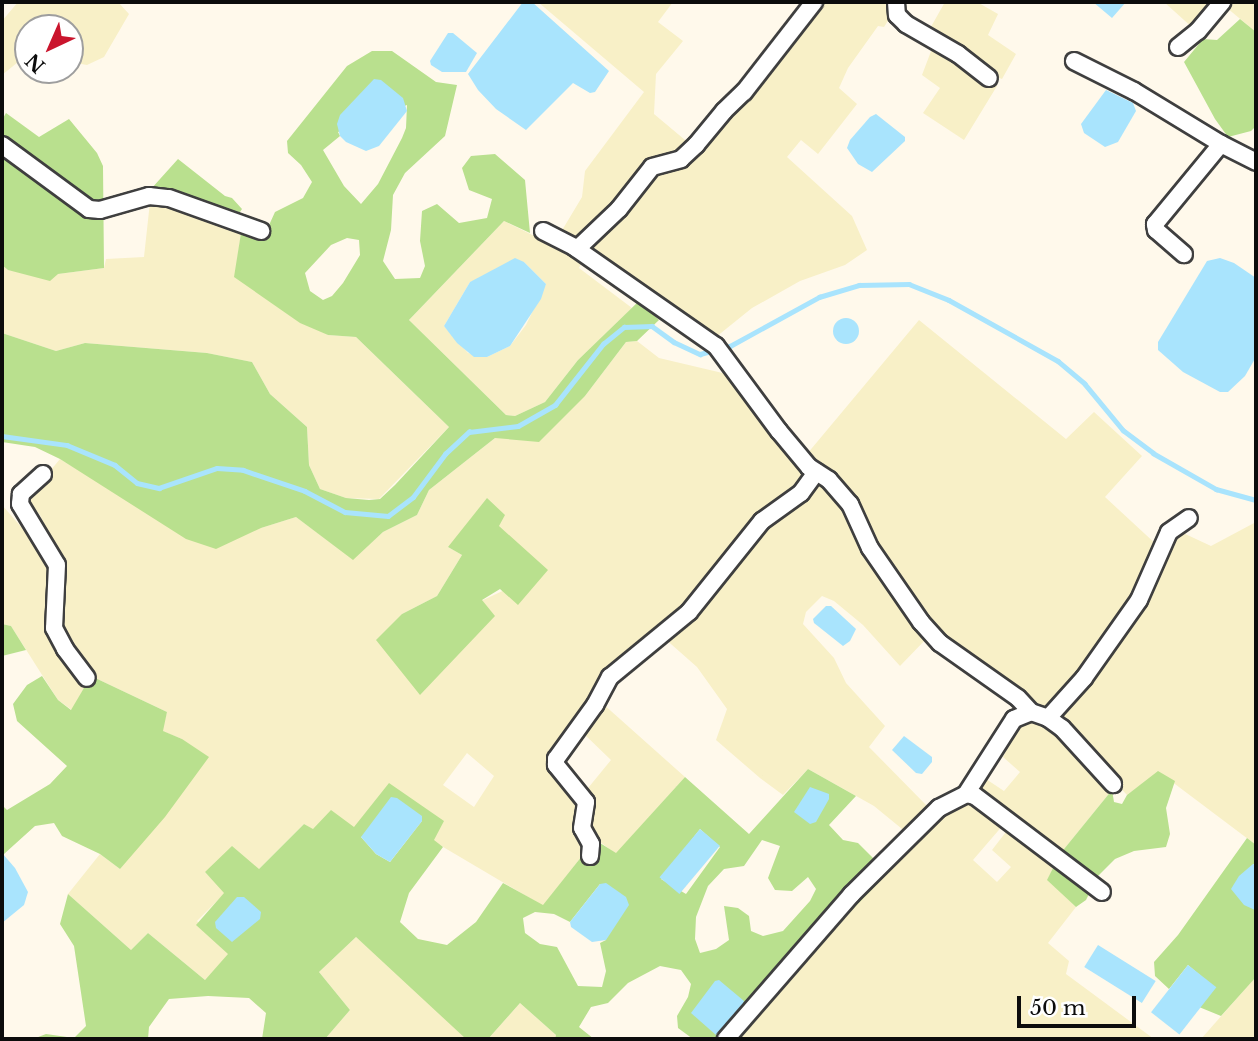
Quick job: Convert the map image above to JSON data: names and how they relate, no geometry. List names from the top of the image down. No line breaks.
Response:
{"scale_bar":"50 m","north":"bottom left"}
